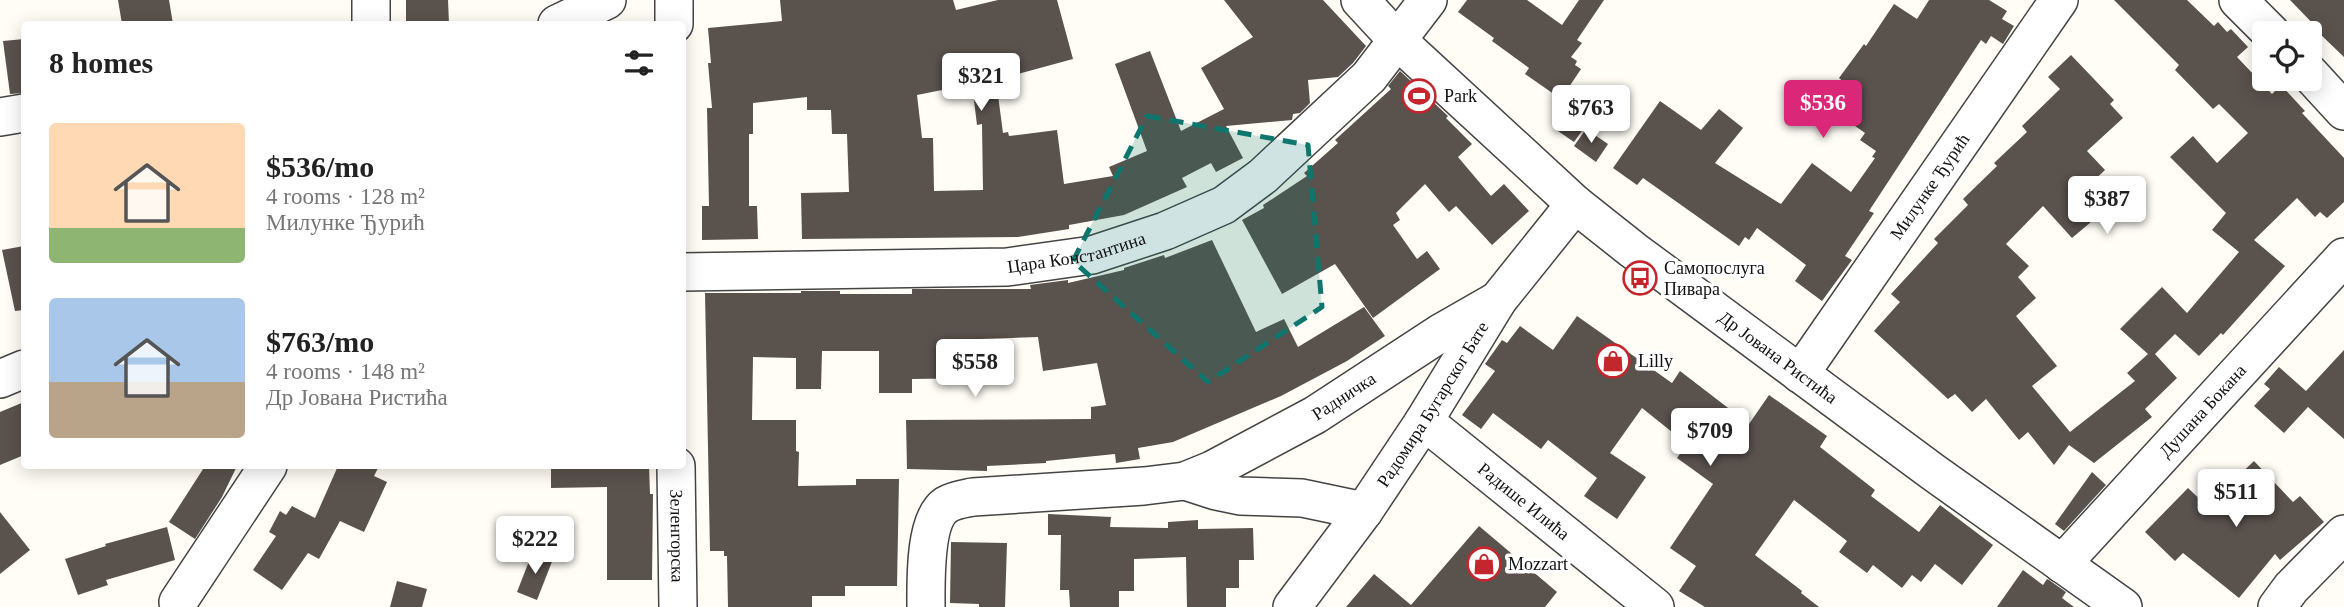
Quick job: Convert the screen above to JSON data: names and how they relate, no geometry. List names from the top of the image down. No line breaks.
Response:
{"streets":{"street":["Милунке Ђурић","Цара Константина","Др Јована Ристића","Радничка","Радомира Бугарског Бате","Душана Бокана","Радише Илића","Зеленгорска"]},"crossings":[["Милунке Ђурић","Др Јована Ристића"],["Цара Константина","Др Јована Ристића"],["Др Јована Ристића","Радомира Бугарског Бате"],["Др Јована Ристића","Душана Бокана"],["Радничка","Радомира Бугарског Бате"],["Радомира Бугарског Бате","Радише Илића"]],"places":{"sports":["Park"],"bus stop":["Самопослуга Пивара"],"shop":["Lilly","Mozzart"]},"page":{"heading":"8 homes","price":["$321","$536","$763","$387","$558","$709","$511","$222"],"list":[{"name":"$536/mo","note":"4 rooms · 128 m² · Милунке Ђурић"},{"name":"$763/mo","note":"4 rooms · 148 m² · Др Јована Ристића"}]}}
